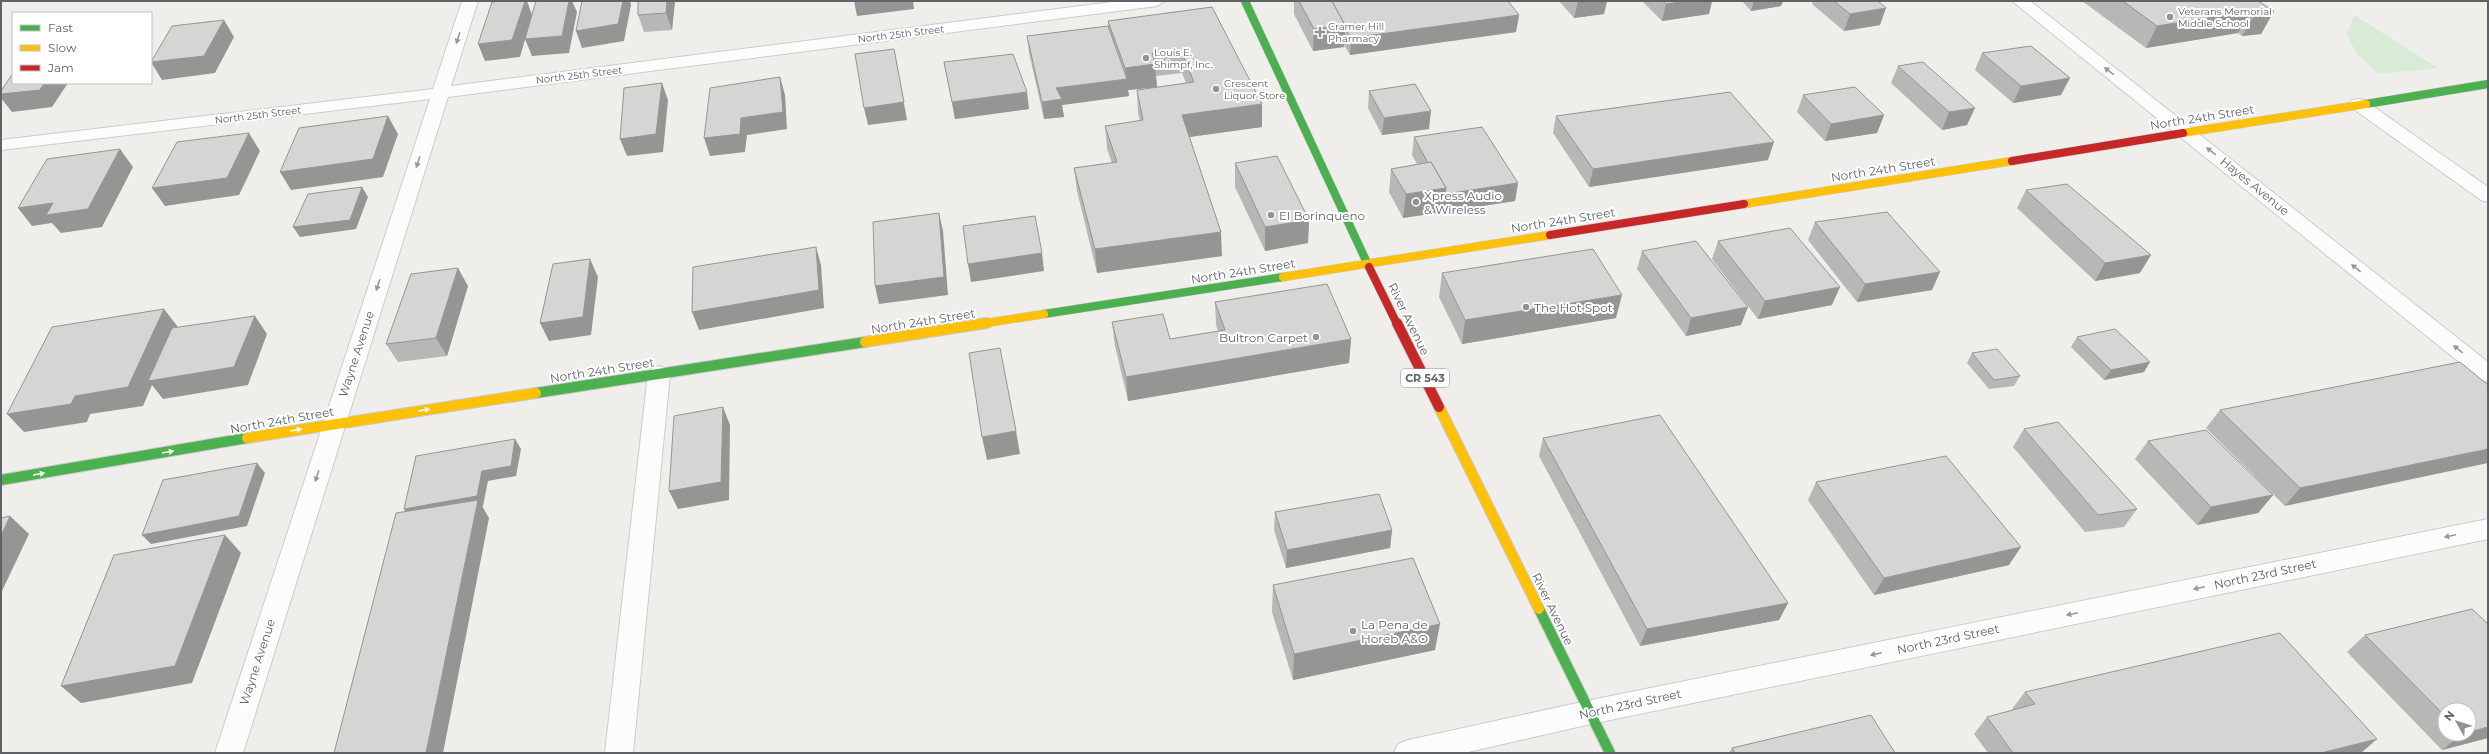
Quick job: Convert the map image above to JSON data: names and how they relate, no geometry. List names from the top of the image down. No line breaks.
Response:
{"streets":{"street":["North 25th Street","North 24th Street","Hayes Avenue","River Avenue","Wayne Avenue","CR 543","North 23rd Street"]},"crossings":[["North 25th Street","Wayne Avenue"],["North 24th Street","Hayes Avenue"],["North 24th Street","River Avenue"],["North 24th Street","Wayne Avenue"],["River Avenue","North 23rd Street"]],"one_way":["Hayes Avenue","Wayne Avenue","North 23rd Street"],"places":{"other":["Veterans Memorial Middle School","Louis E. Shimpf, Inc.","Crescent Liquor Store","Xpress Audio & Wireless","El Borinqueno","The Hot Spot","Bultron Carpet","La Pena de Horeb A&O"],"health":["Cramer Hill Pharmacy"]},"legend":["Fast","Slow","Jam"],"north":"top left"}
